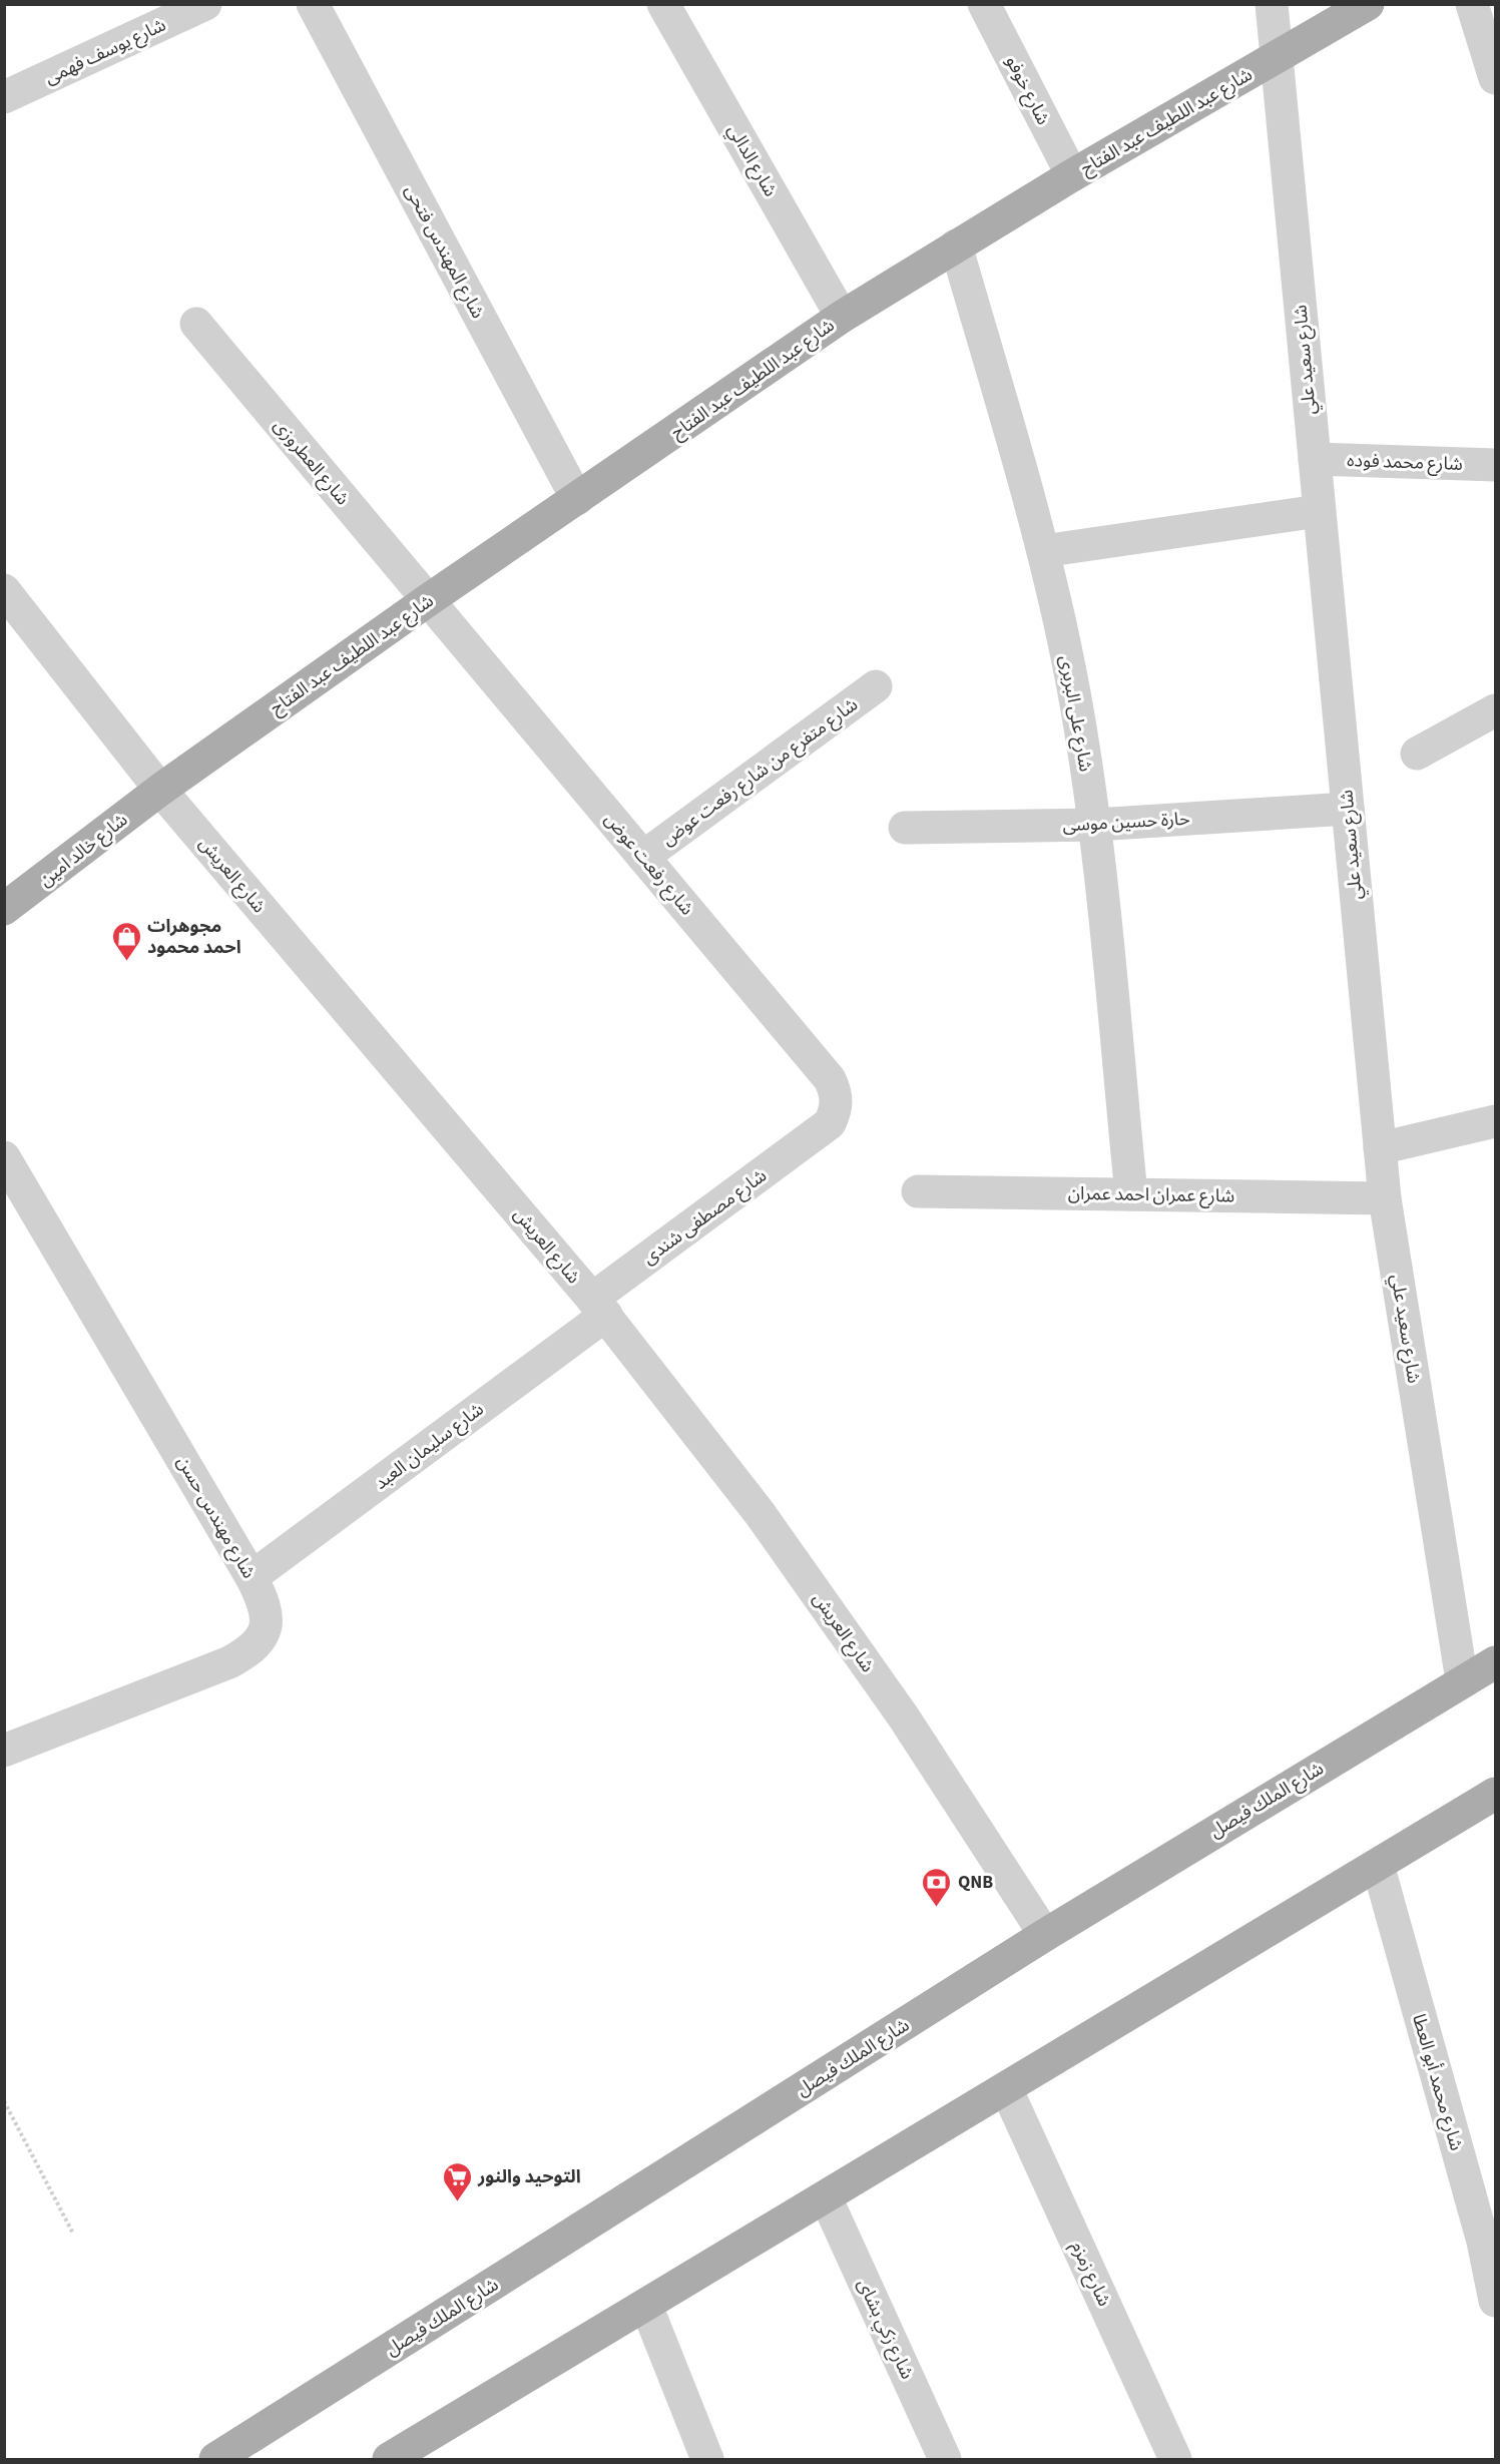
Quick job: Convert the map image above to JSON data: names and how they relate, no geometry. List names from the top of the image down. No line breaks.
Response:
{"streets":{"main road":["شارع عبد اللطيف عبد الفتاح","شارع خالد امين","شارع الملك فيصل"],"street":["شارع يوسف فهمى","شارع خوفو","شارع الدالي","شارع المهندس فتحى","شارع سعيد علي","شارع العطروزى","شارع محمد فوده","شارع على البربرى","شارع متفرع من شارع رفعت عوض","حارة حسين موسى","شارع رفعت عوض","شارع العريش","شارع عمران احمد عمران","شارع مصطفى شندى","شارع سليمان العبد","شارع مهندس حسن","شارع محمد أبو العطا","شارع زمزم","شارع زكي بشاى"]},"crossings":[["شارع خوفو","شارع عبد اللطيف عبد الفتاح"],["شارع عبد اللطيف عبد الفتاح","شارع الدالي"],["شارع عبد اللطيف عبد الفتاح","شارع المهندس فتحى"],["شارع عبد اللطيف عبد الفتاح","شارع سعيد علي"],["شارع عبد اللطيف عبد الفتاح","شارع العطروزى"],["شارع عبد اللطيف عبد الفتاح","شارع على البربرى"],["شارع عبد اللطيف عبد الفتاح","شارع خالد امين"],["شارع عبد اللطيف عبد الفتاح","شارع رفعت عوض"],["شارع عبد اللطيف عبد الفتاح","شارع العريش"],["شارع سعيد علي","شارع محمد فوده"],["شارع سعيد علي","حارة حسين موسى"],["شارع سعيد علي","شارع عمران احمد عمران"],["شارع سعيد علي","شارع الملك فيصل"],["شارع العطروزى","شارع رفعت عوض"],["شارع على البربرى","حارة حسين موسى"],["شارع على البربرى","شارع عمران احمد عمران"],["شارع متفرع من شارع رفعت عوض","شارع رفعت عوض"],["شارع خالد امين","شارع العريش"],["شارع رفعت عوض","شارع مصطفى شندى"],["شارع العريش","شارع مصطفى شندى"],["شارع العريش","شارع سليمان العبد"],["شارع العريش","شارع الملك فيصل"],["شارع مصطفى شندى","شارع سليمان العبد"],["شارع سليمان العبد","شارع مهندس حسن"]],"places":{"shop":["مجوهرات احمد محمود"],"bank":["QNB"],"supermarket":["التوحيد والنور"]}}
